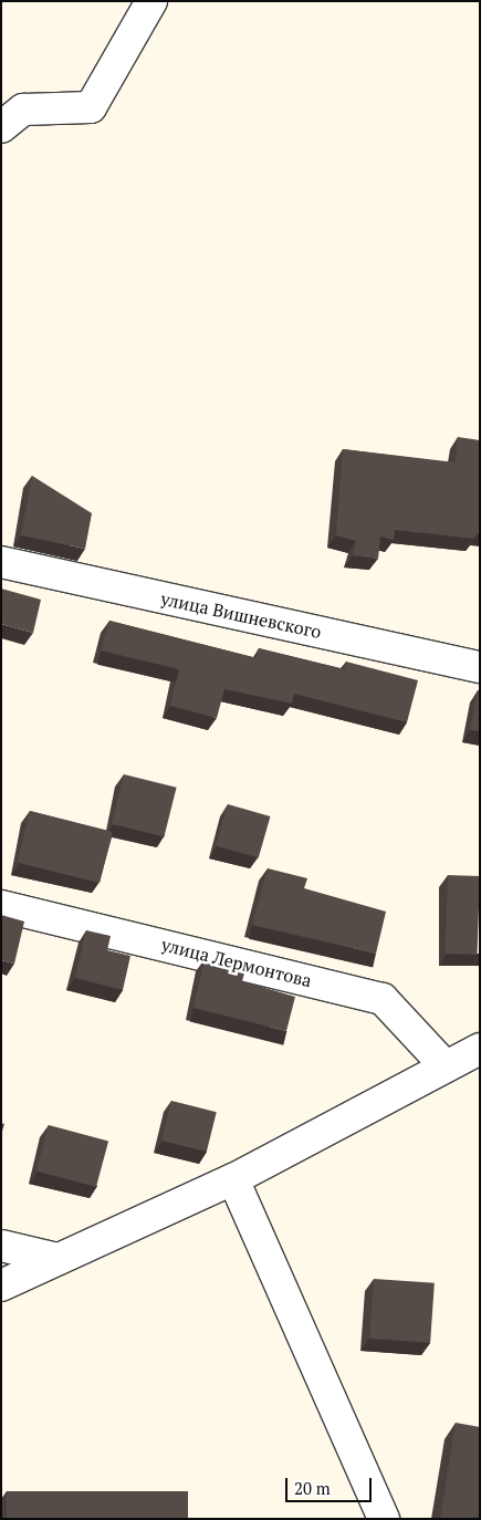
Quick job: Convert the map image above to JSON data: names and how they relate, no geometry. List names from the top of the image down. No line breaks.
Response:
{"streets":{"street":["улица Вишневского","улица Лермонтова"]},"scale_bar":"20 m"}
